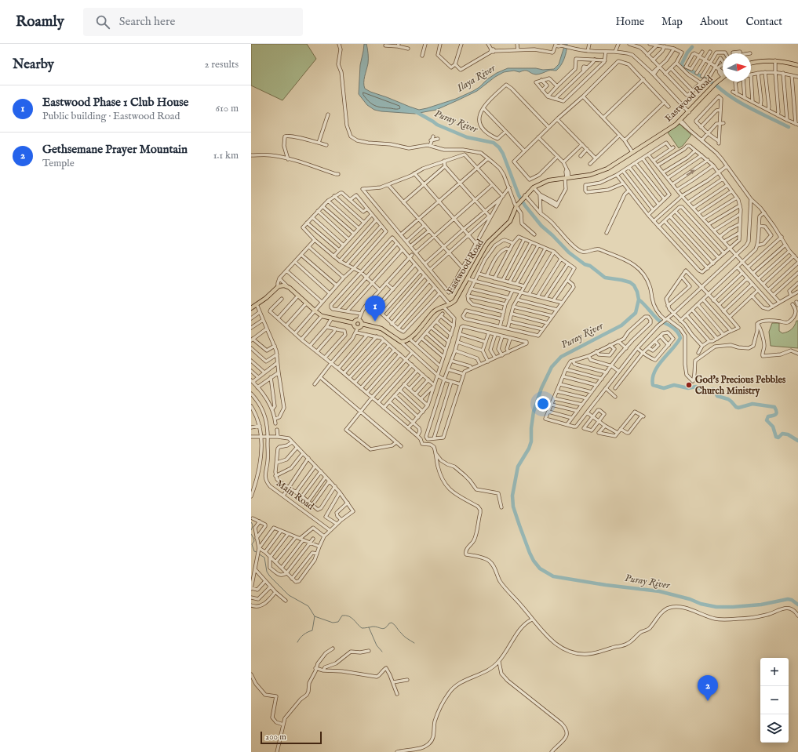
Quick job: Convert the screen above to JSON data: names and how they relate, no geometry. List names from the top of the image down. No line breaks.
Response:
{"streets":{"main road":["Eastwood Road"],"street":["Main Road"]},"water":["Ilaya River","Puray River"],"places":["God's Precious Pebbles Church Ministry"],"scale_bar":"200 m","north":"right","page":{"header":"Roamly","search":"Search here","nav":["Home","Map","About","Contact"],"heading":["Nearby","2 results"],"list":[{"mark":"1","name":"Eastwood Phase 1 Club House","note":"Public building · Eastwood Road","value":"610 m"},{"mark":"2","name":"Gethsemane Prayer Mountain","note":"Temple","value":"1.1 km"}],"pins":["1","2"],"map_buttons":["+","−"],"scale":"200 m"}}
